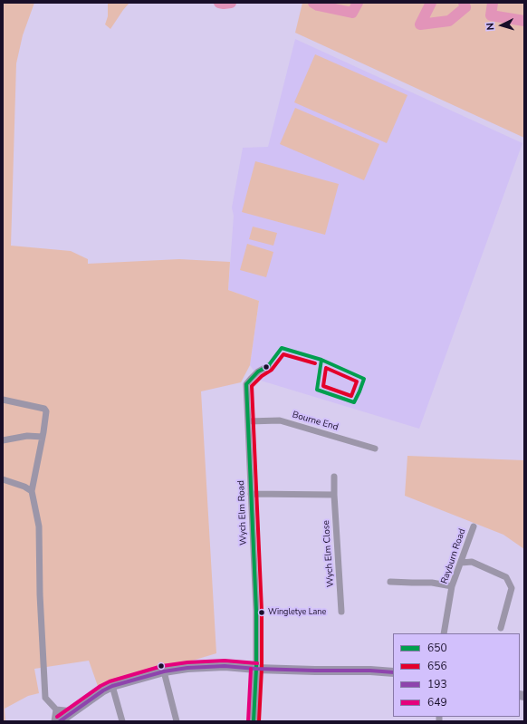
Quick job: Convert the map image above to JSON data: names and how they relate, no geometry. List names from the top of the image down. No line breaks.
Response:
{"streets":{"street":["Bourne End","Wych Elm Road","Wych Elm Close","Rayburn Road"]},"crossings":[["Bourne End","Wych Elm Road"]],"places":["Wingletye Lane"],"lines":["transit line 650","transit line 656","transit line 649","transit line 193"],"legend":["650","656","193","649"],"north":"left"}
